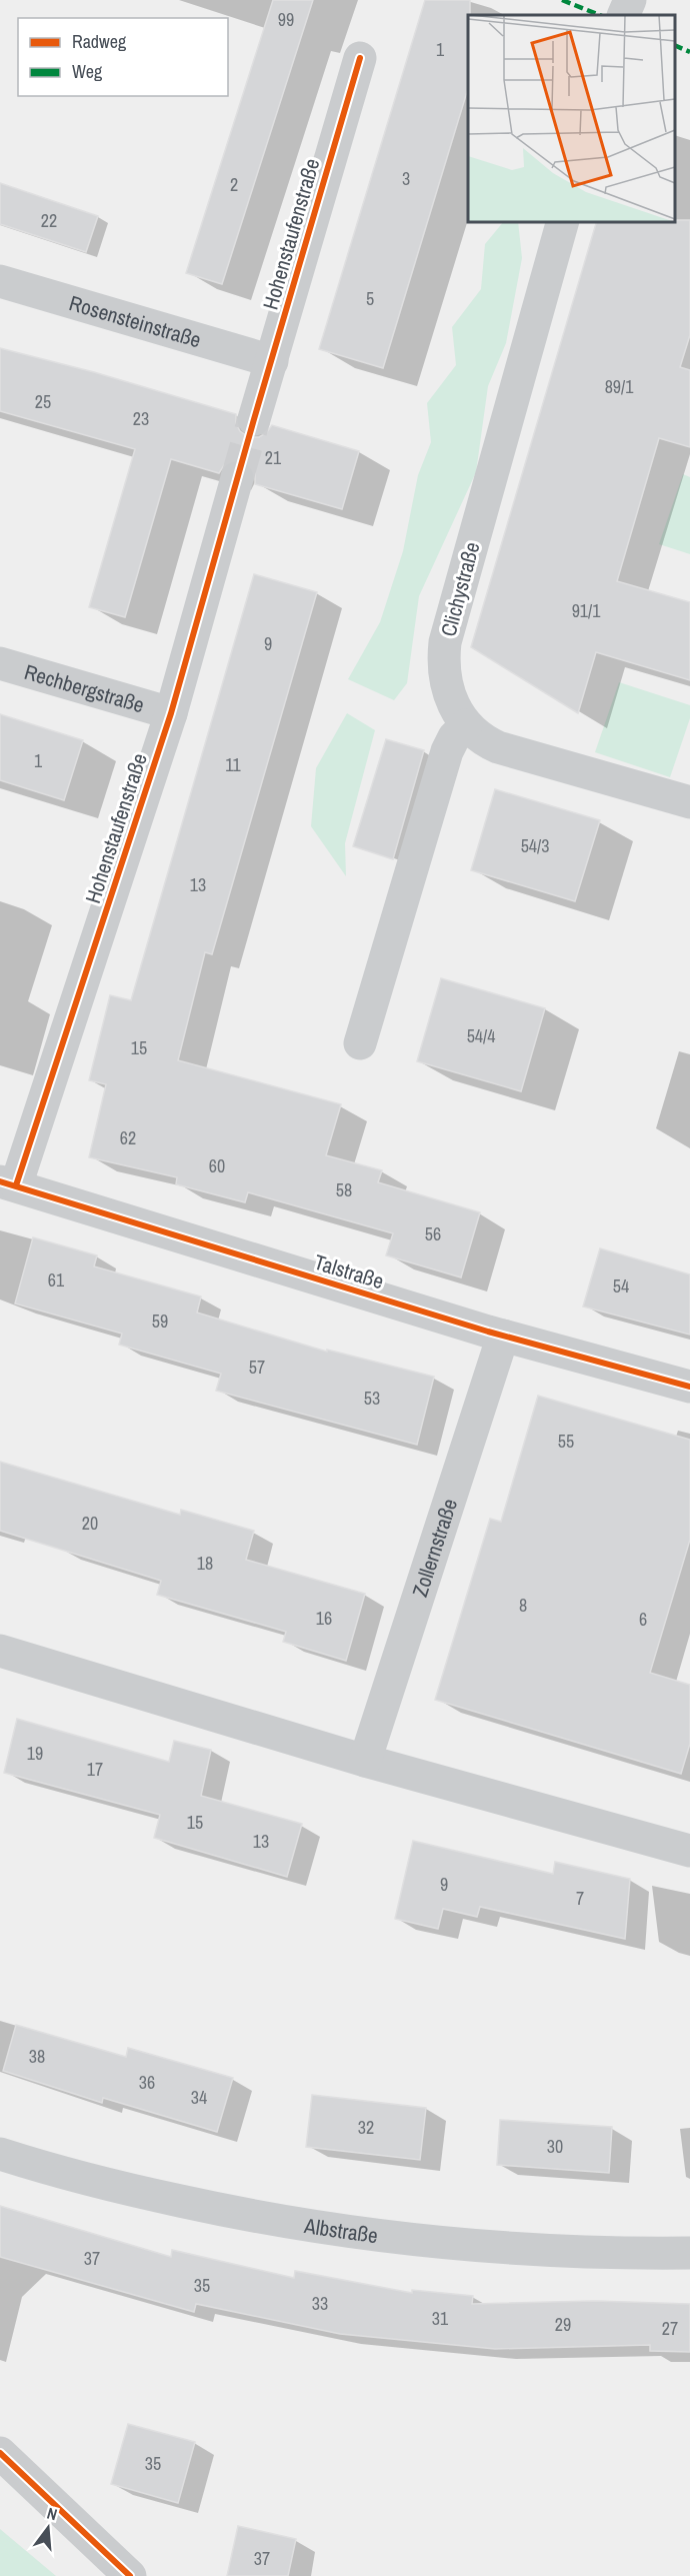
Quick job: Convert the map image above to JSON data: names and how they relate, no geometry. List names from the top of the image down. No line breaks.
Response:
{"streets":{"street":["Hohenstaufenstraße","Rosensteinstraße","Clichystraße","Rechbergstraße","Talstraße","Zollernstraße","Albstraße"]},"crossings":[["Hohenstaufenstraße","Rosensteinstraße"],["Hohenstaufenstraße","Rechbergstraße"],["Hohenstaufenstraße","Talstraße"],["Talstraße","Zollernstraße"]],"house_numbers":["99","1","3","2","22","5","89/1","25","23","21","91/1","9","1","11","54/3","13","54/4","15","62","60","58","56","61","54","59","57","53","55","20","18","8","16","6","19","17","15","13","9","7","38","36","34","32","30","37","35","33","31","29","27","35","37"],"legend":["Radweg","Weg"],"north":"top"}
